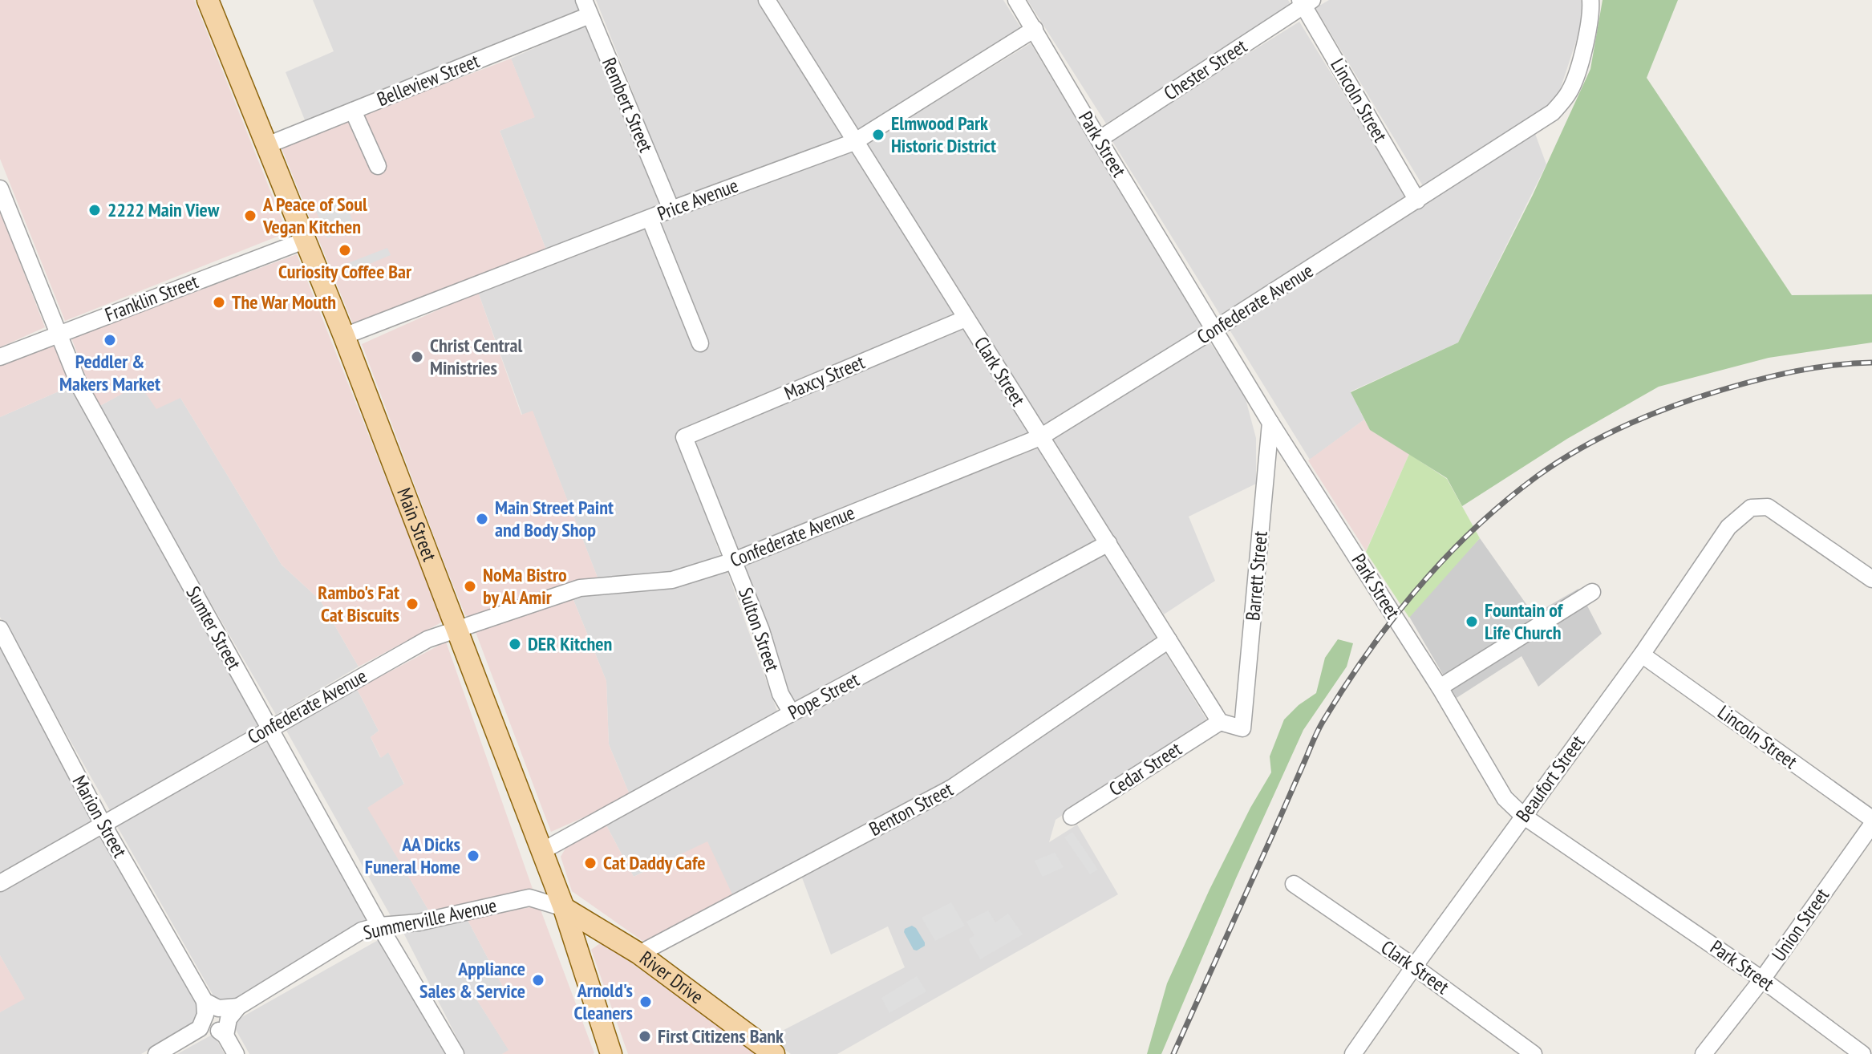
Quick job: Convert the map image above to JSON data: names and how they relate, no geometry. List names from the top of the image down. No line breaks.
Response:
{"streets":{"main road":["Main Street","River Drive"],"street":["Chester Street","Belleview Street","Lincoln Street","Rembert Street","Park Street","Price Avenue","Franklin Street","Confederate Avenue","Clark Street","Maxcy Street","Barrett Street","Sumter Street","Sulton Street","Pope Street","Cedar Street","Beaufort Street","Benton Street","Marion Street","Summerville Avenue","Union Street"]},"crossings":[["Chester Street","Lincoln Street"],["Chester Street","Park Street"],["Belleview Street","Rembert Street"],["Belleview Street","Main Street"],["Lincoln Street","Confederate Avenue"],["Lincoln Street","Beaufort Street"],["Rembert Street","Price Avenue"],["Park Street","Price Avenue"],["Park Street","Confederate Avenue"],["Park Street","Barrett Street"],["Park Street","Beaufort Street"],["Park Street","Union Street"],["Price Avenue","Clark Street"],["Price Avenue","Main Street"],["Franklin Street","Main Street"],["Franklin Street","Sumter Street"],["Confederate Avenue","Clark Street"],["Confederate Avenue","Main Street"],["Confederate Avenue","Sumter Street"],["Confederate Avenue","Sulton Street"],["Confederate Avenue","Marion Street"],["Clark Street","Maxcy Street"],["Clark Street","Barrett Street"],["Clark Street","Pope Street"],["Clark Street","Cedar Street"],["Clark Street","Beaufort Street"],["Clark Street","Benton Street"],["Maxcy Street","Sulton Street"],["Main Street","Pope Street"],["Main Street","Summerville Avenue"],["Main Street","River Drive"],["Barrett Street","Cedar Street"],["Sumter Street","Summerville Avenue"],["Sulton Street","Pope Street"],["Benton Street","River Drive"],["Summerville Avenue","River Drive"]],"places":["Elmwood Park Historic District","2222 Main View","A Peace of Soul Vegan Kitchen","Curiosity Coffee Bar","The War Mouth","Peddler & Makers Market","Christ Central Ministries","Main Street Paint and Body Shop","NoMa Bistro by Al Amir","Rambo's Fat Cat Biscuits","Fountain of Life Church","DER Kitchen","AA Dicks Funeral Home","Cat Daddy Cafe","Appliance Sales & Service","Arnold's Cleaners","First Citizens Bank"]}
